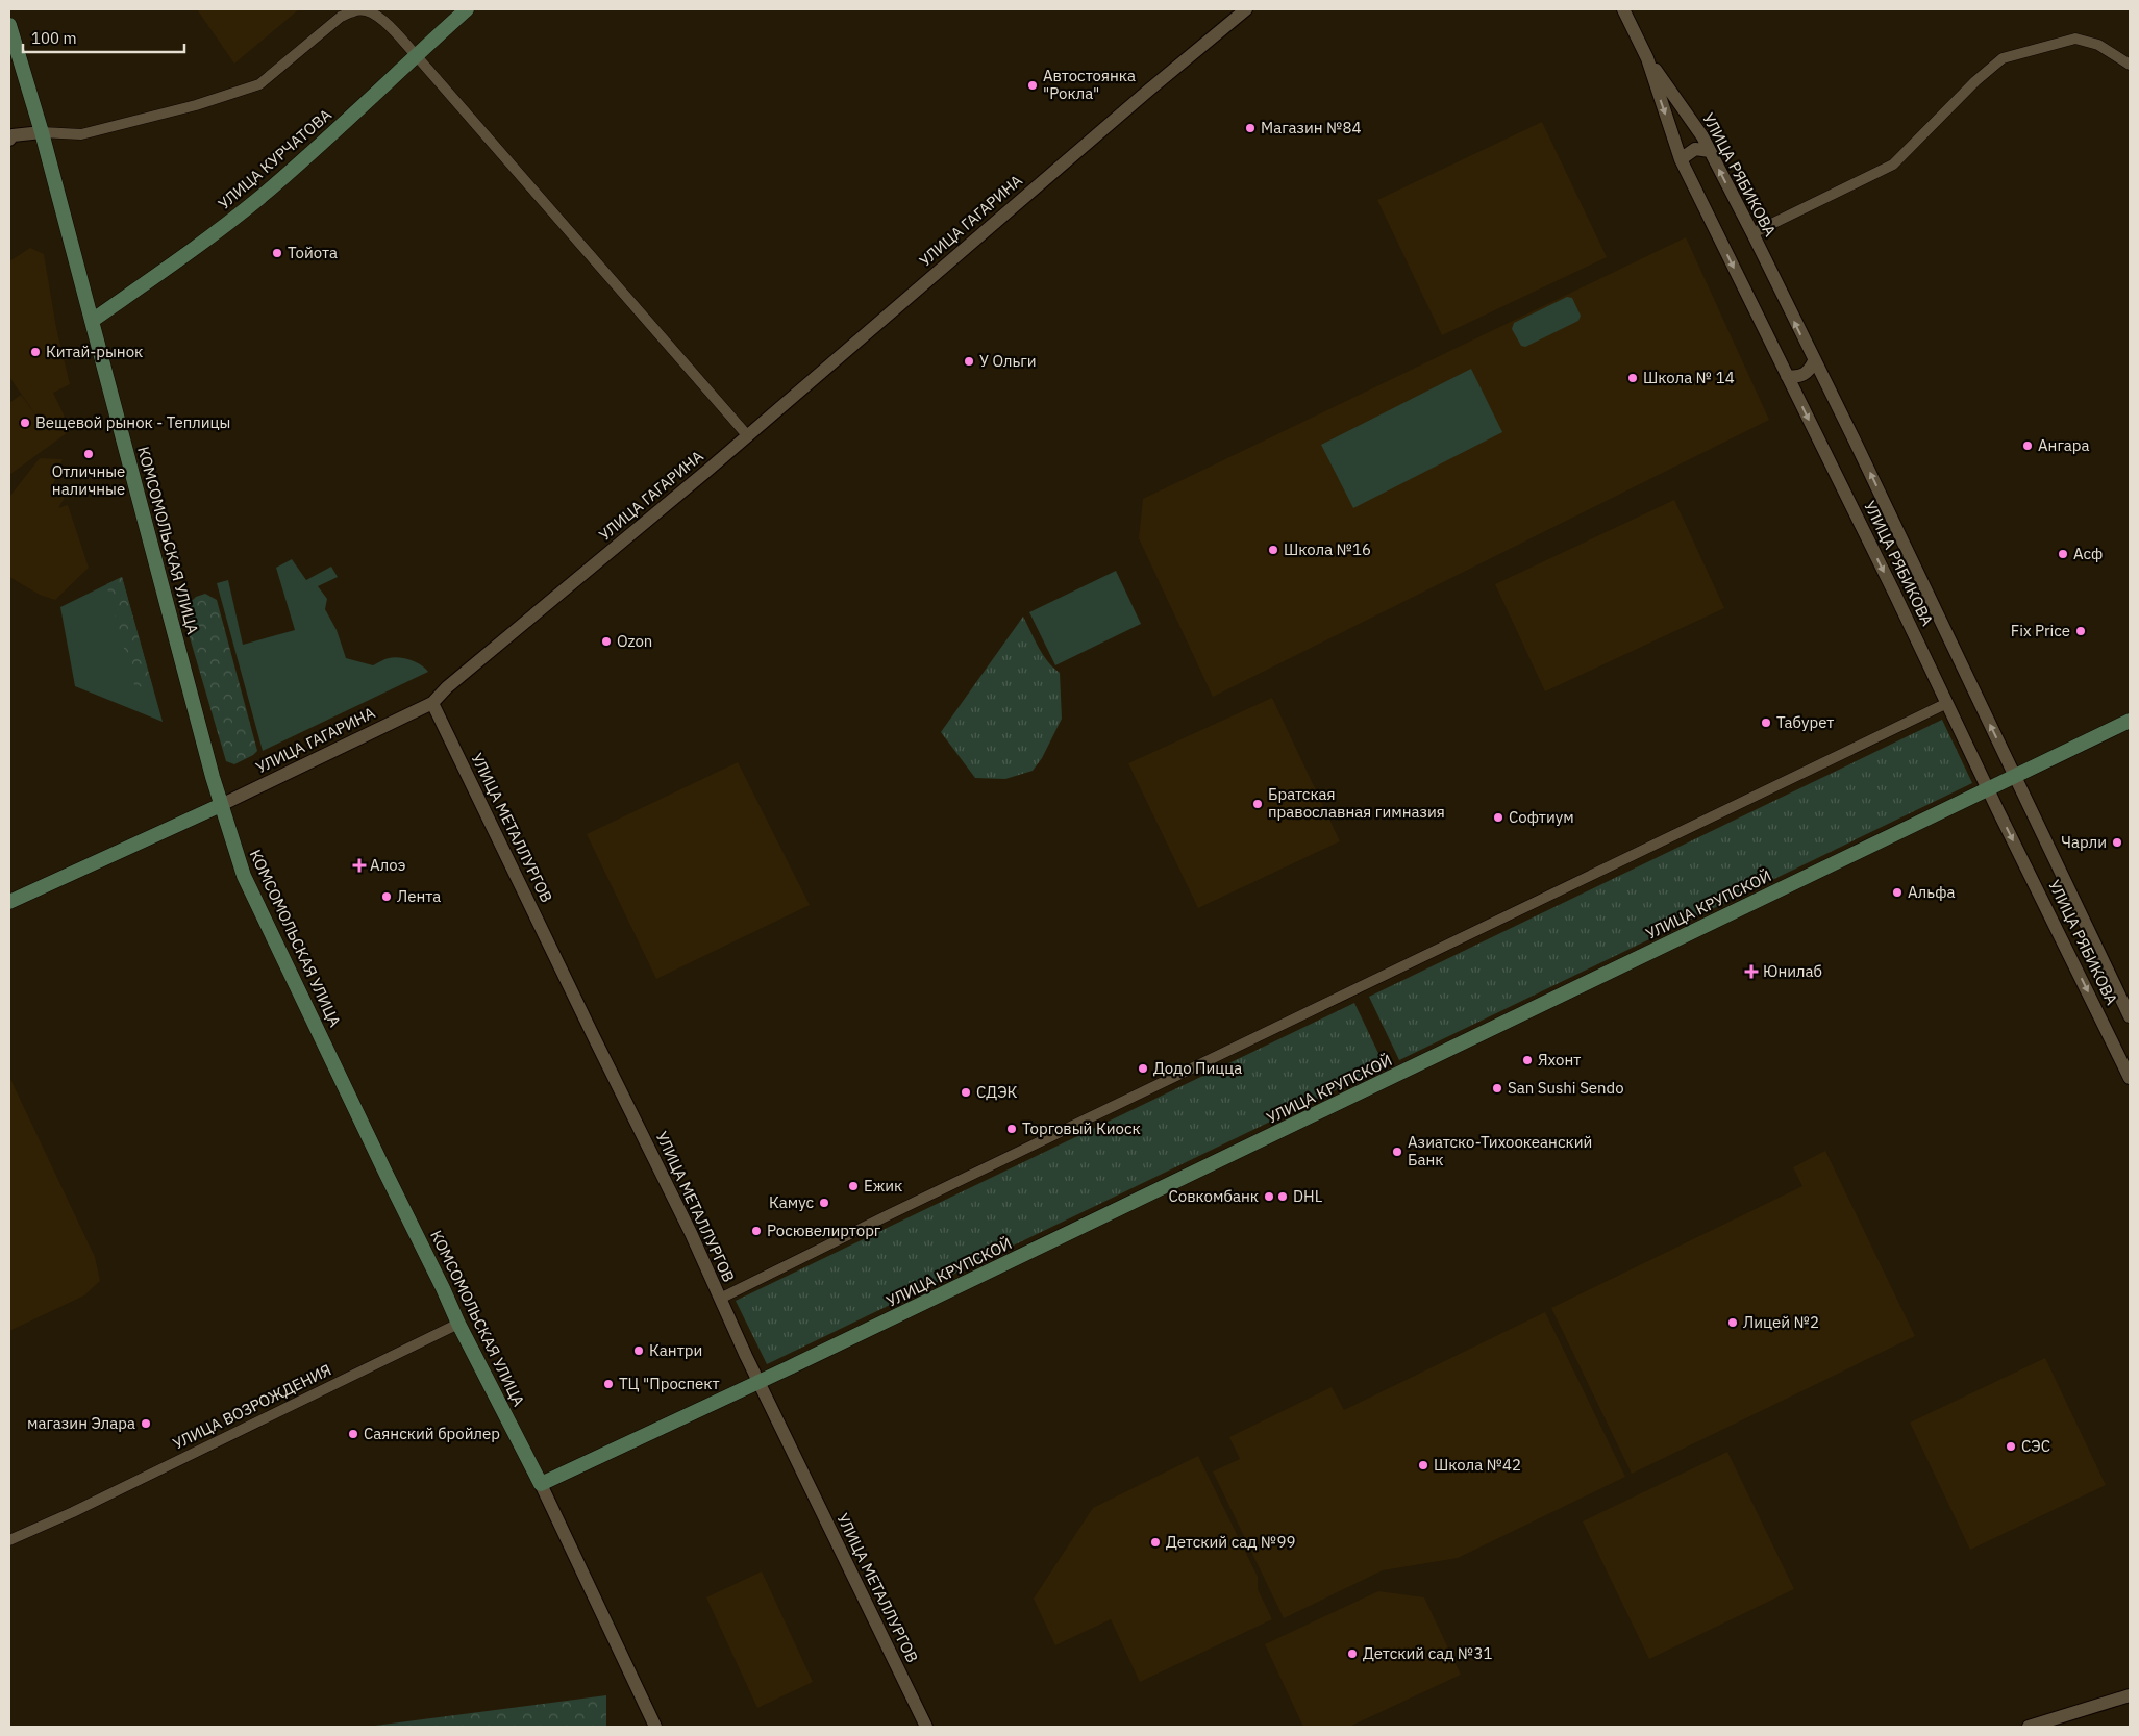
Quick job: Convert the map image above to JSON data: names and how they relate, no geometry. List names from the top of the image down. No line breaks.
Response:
{"streets":{"main road":["УЛИЦА КУРЧАТОВА","УЛИЦА ГАГАРИНА","КОМСОМОЛЬСКАЯ УЛИЦА","УЛИЦА КРУПСКОЙ"],"street":["УЛИЦА РЯБИКОВА","УЛИЦА МЕТАЛЛУРГОВ","УЛИЦА ВОЗРОЖДЕНИЯ"]},"crossings":[["УЛИЦА КУРЧАТОВА","КОМСОМОЛЬСКАЯ УЛИЦА"],["УЛИЦА РЯБИКОВА","УЛИЦА КРУПСКОЙ"],["УЛИЦА ГАГАРИНА","КОМСОМОЛЬСКАЯ УЛИЦА"],["УЛИЦА ГАГАРИНА","УЛИЦА МЕТАЛЛУРГОВ"],["КОМСОМОЛЬСКАЯ УЛИЦА","УЛИЦА КРУПСКОЙ"],["КОМСОМОЛЬСКАЯ УЛИЦА","УЛИЦА ВОЗРОЖДЕНИЯ"],["УЛИЦА МЕТАЛЛУРГОВ","УЛИЦА КРУПСКОЙ"]],"places":{"other":["Автостоянка \"Рокла\"","Магазин №84","Тойота","Китай-рынок","У Ольги","Школа № 14","Вещевой рынок - Теплицы","Ангара","Отличные наличные","Школа №16","Асф","Fix Price","Ozon","Табурет","Братская православная гимназия","Софтиум","Чарли","Альфа","Лента","Яхонт","Додо Пицца","San Sushi Sendo","СДЭК","Торговый Киоск","Азиатско-Тихоокеанский Банк","Ежик","Совкомбанк","DHL","Камус","Росювелирторг","Лицей №2","Кантри","ТЦ \"Проспект","магазин Элара","Саянский бройлер","СЭС","Школа №42","Детский сад №99","Детский сад №31"],"health":["Алоэ","Юнилаб"]},"scale_bar":"100 m"}
